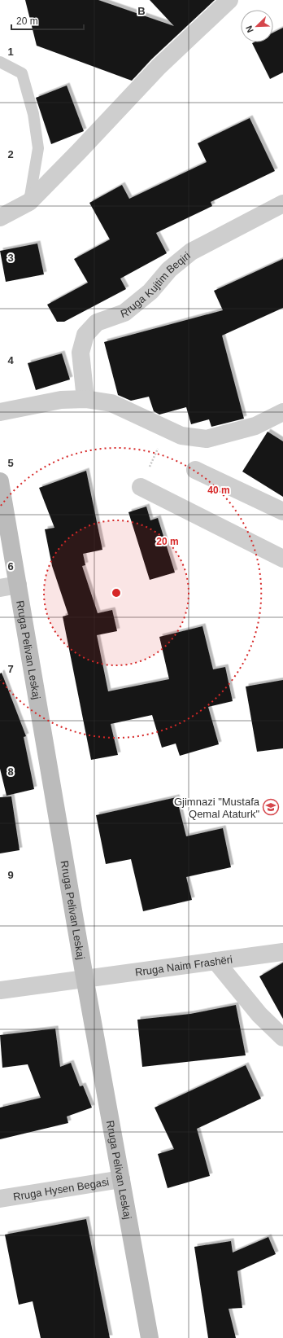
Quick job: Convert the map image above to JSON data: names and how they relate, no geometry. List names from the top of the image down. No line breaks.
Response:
{"streets":{"main road":["Rruga Pelivan Leskaj"],"street":["Rruga Kujtim Beqiri","Rruga Naim Frashëri","Rruga Hysen Begasi"]},"crossings":[["Rruga Pelivan Leskaj","Rruga Naim Frashëri"],["Rruga Pelivan Leskaj","Rruga Hysen Begasi"]],"places":{"school or university":["Gjimnazi \"Mustafa Qemal Ataturk\""]},"scale_bar":"20 m","north":"bottom left","grid":{"columns":["B"],"rows":["1","2","3","4","5","6","7","8","9"]},"rings":["40 m","20 m"]}
